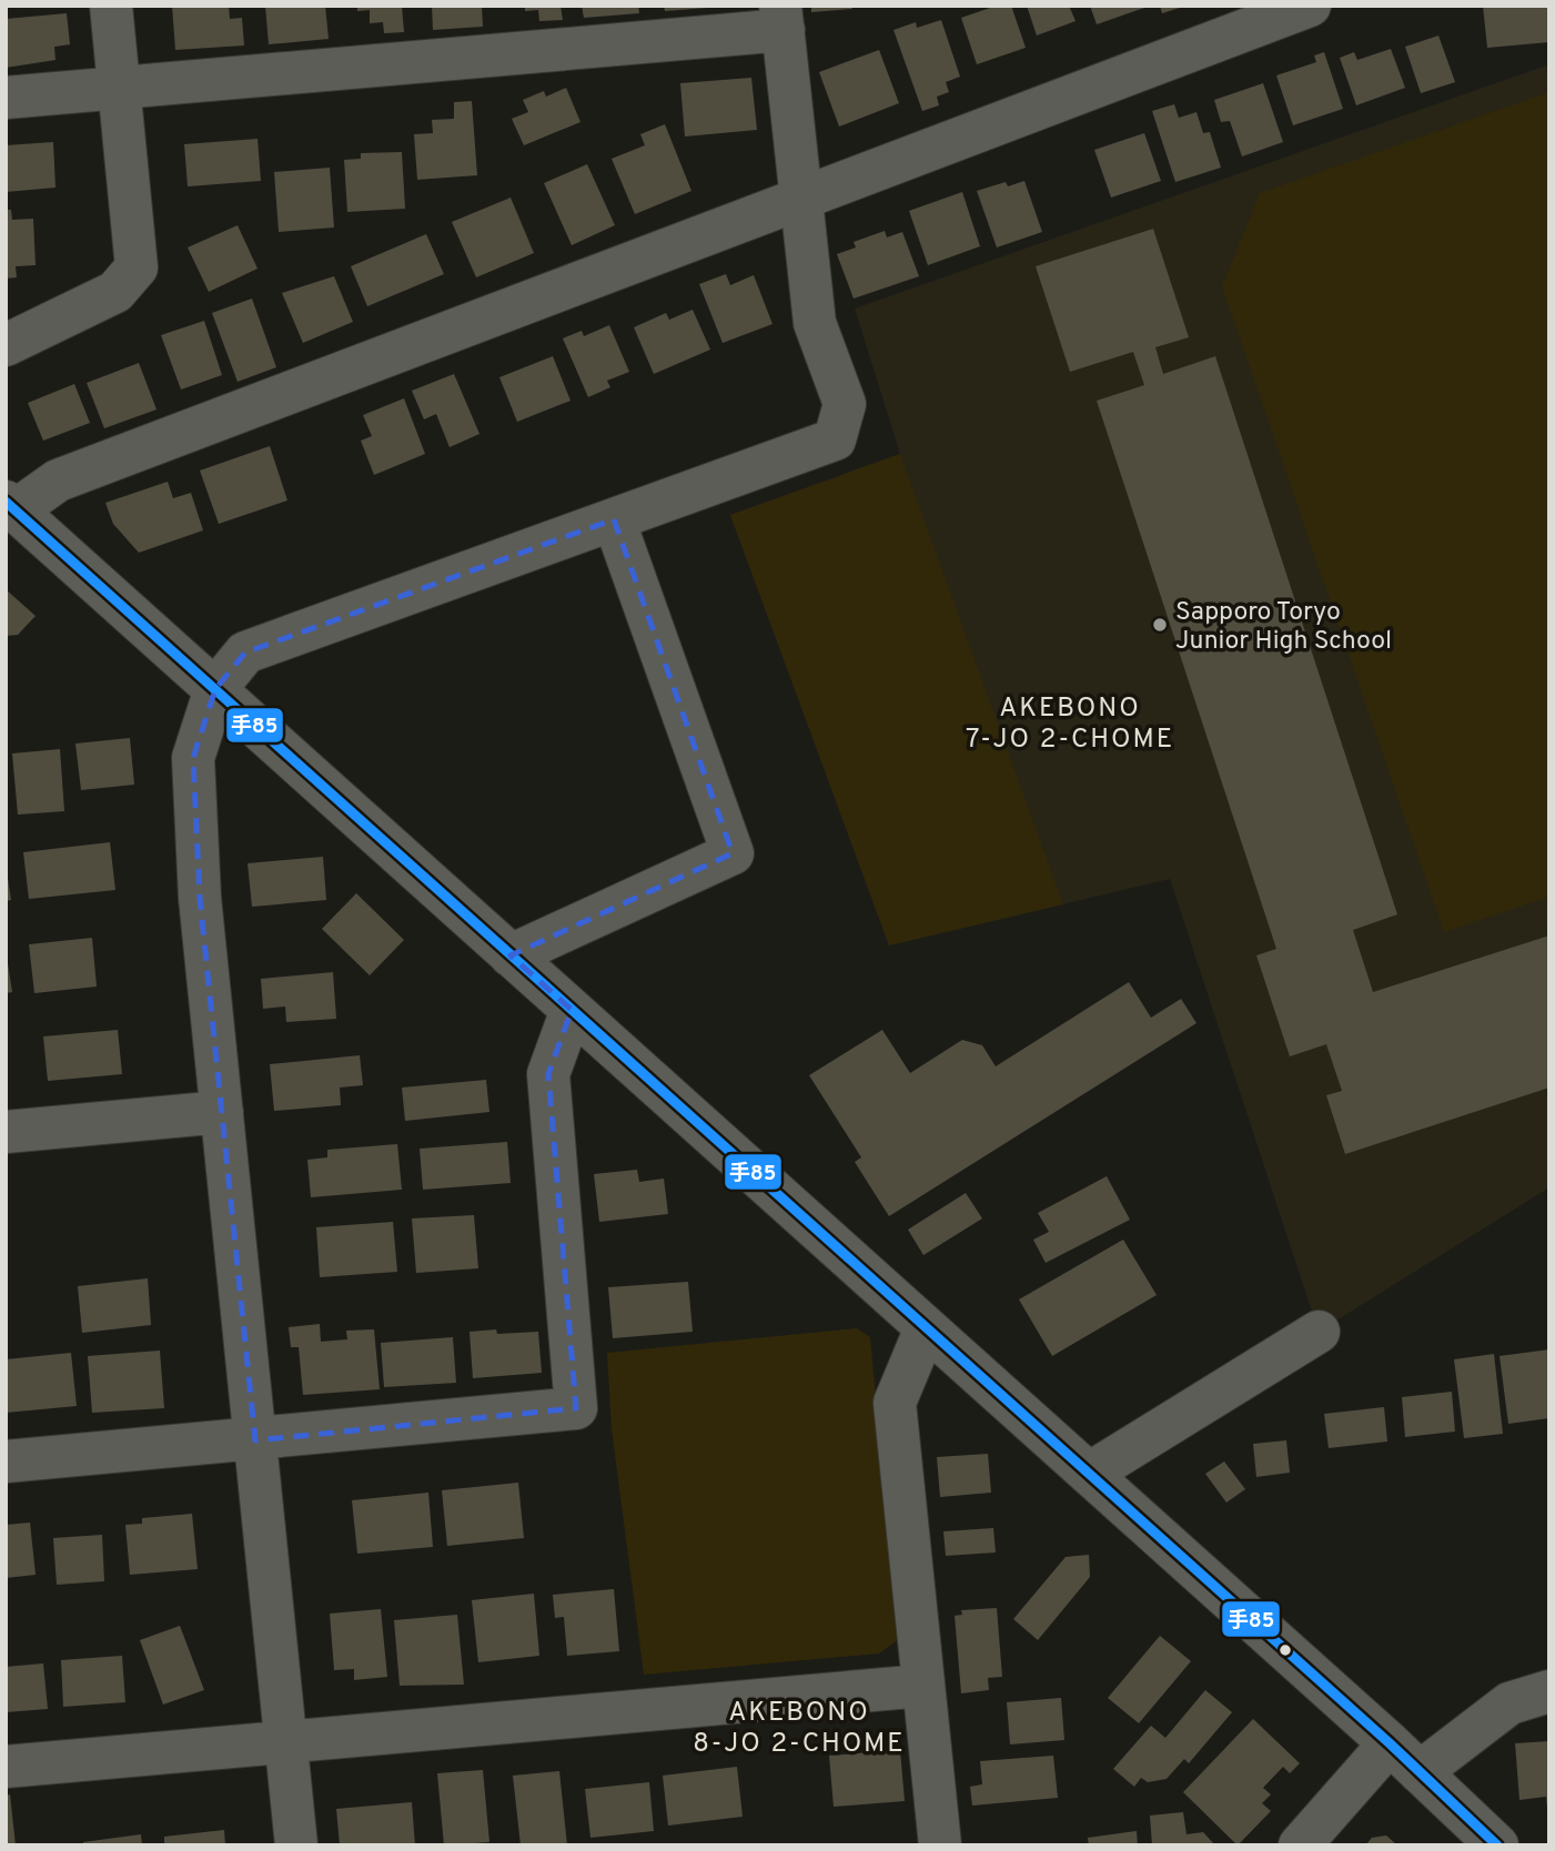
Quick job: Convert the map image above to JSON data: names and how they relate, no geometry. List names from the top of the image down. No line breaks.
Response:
{"districts":["AKEBONO 7-JO 2-CHOME","AKEBONO 8-JO 2-CHOME"],"places":["Sapporo Toryo Junior High School"],"lines":["transit line 手85"]}
